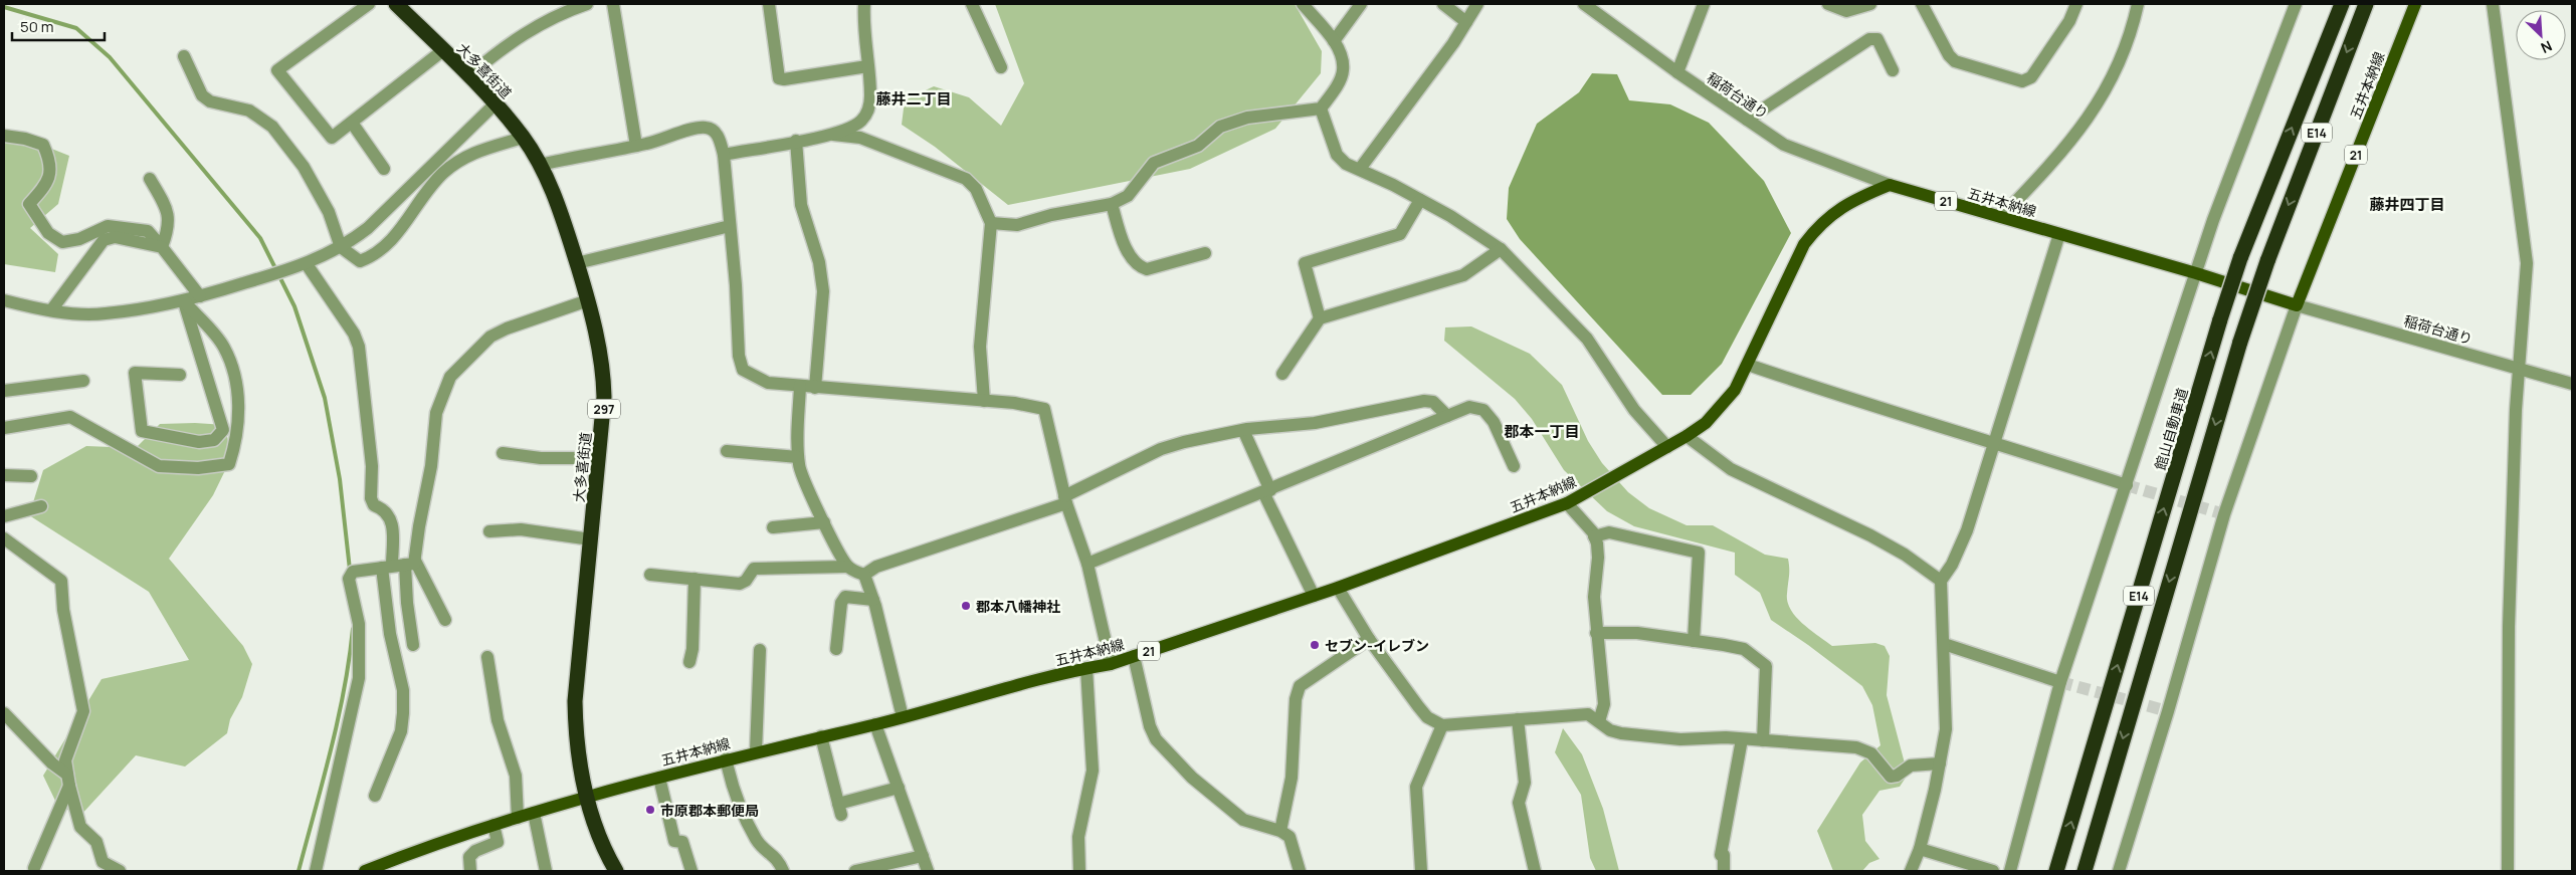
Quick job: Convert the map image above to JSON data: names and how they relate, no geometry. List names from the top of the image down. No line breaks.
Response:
{"streets":{"highway":["大多喜街道","E14","297","館山自動車道"],"main road":["五井本納線","21"],"street":["稲荷台通り"]},"crossings":[["大多喜街道","五井本納線"],["五井本納線","稲荷台通り"]],"districts":["藤井二丁目","藤井四丁目","郡本一丁目"],"places":["郡本八幡神社","セブン-イレブン","市原郡本郵便局"],"scale_bar":"50 m","north":"bottom right"}
